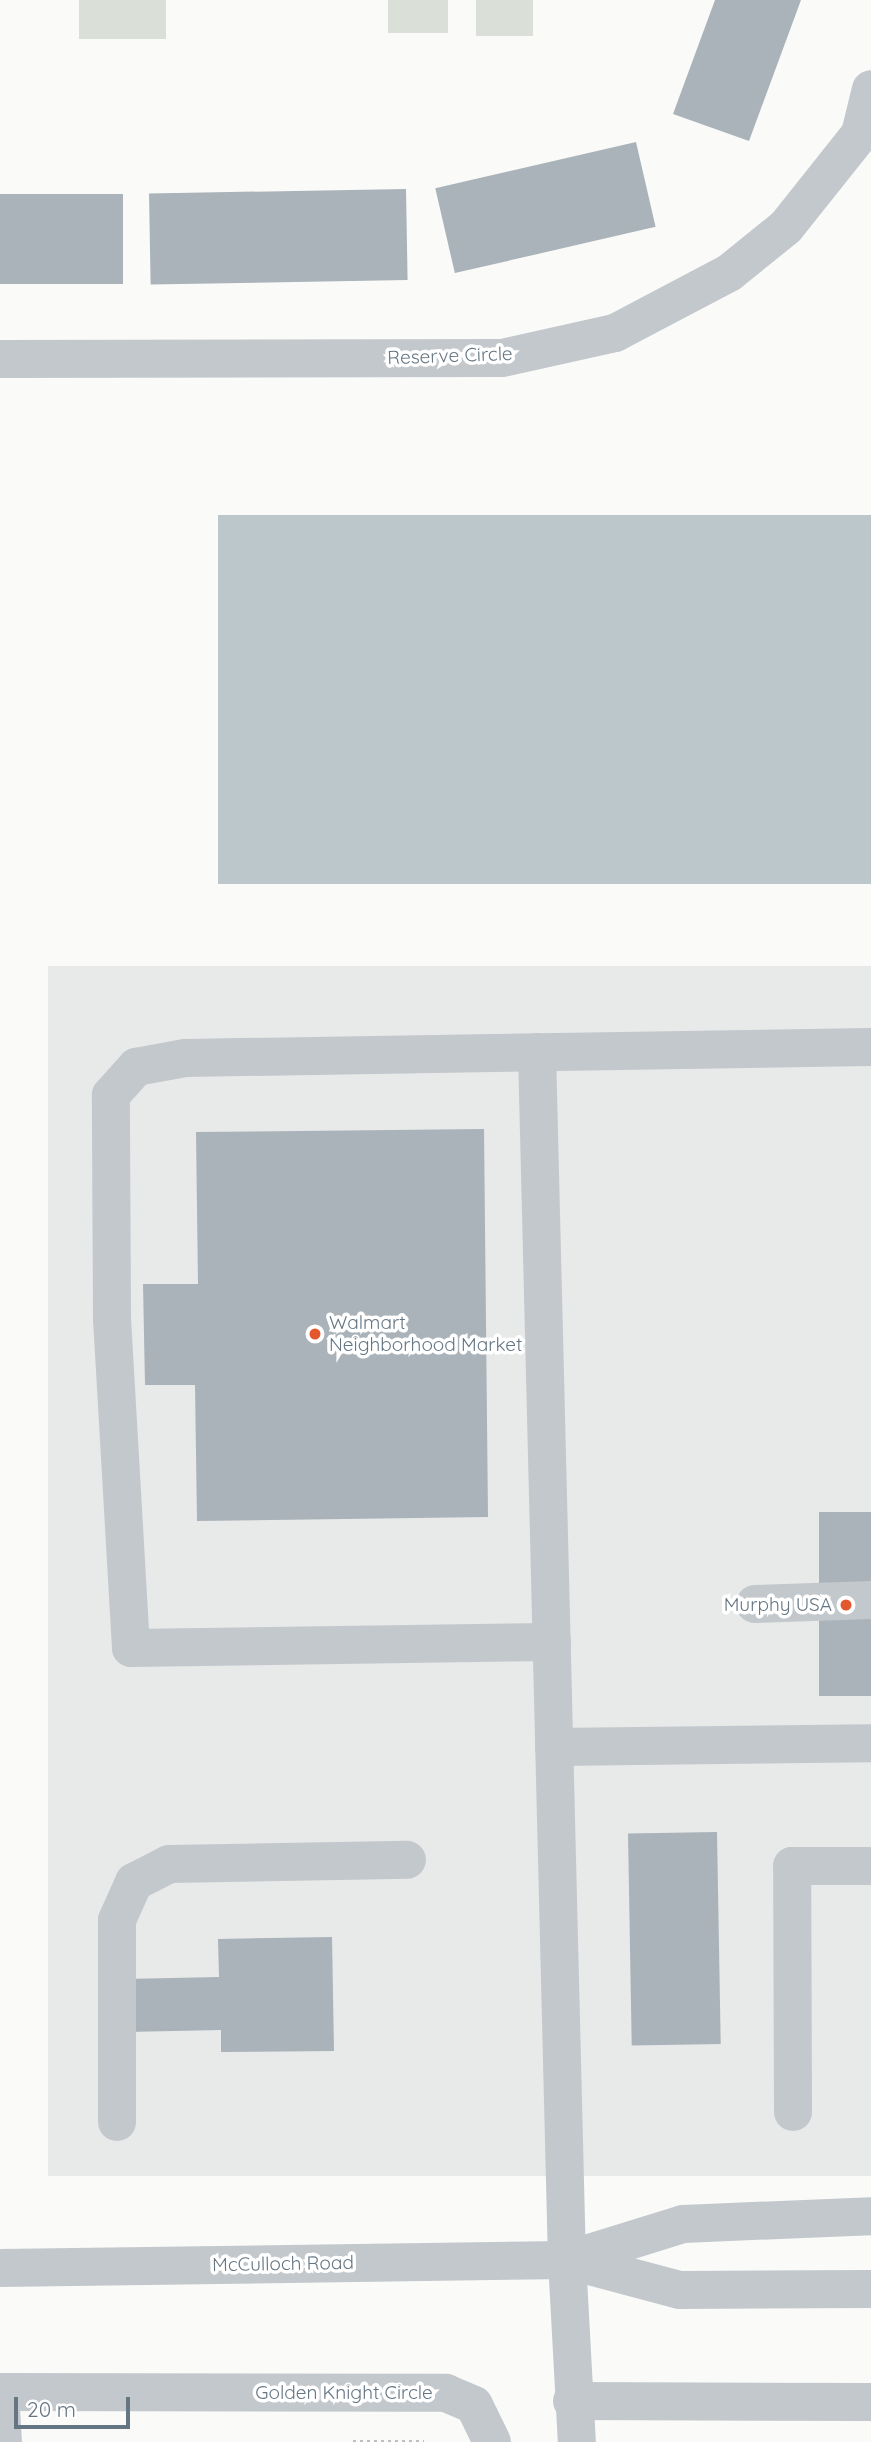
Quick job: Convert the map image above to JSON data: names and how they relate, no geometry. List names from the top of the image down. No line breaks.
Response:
{"streets":{"street":["Reserve Circle","McCulloch Road","Golden Knight Circle"]},"places":["Walmart Neighborhood Market","Murphy USA"],"scale_bar":"20 m"}
